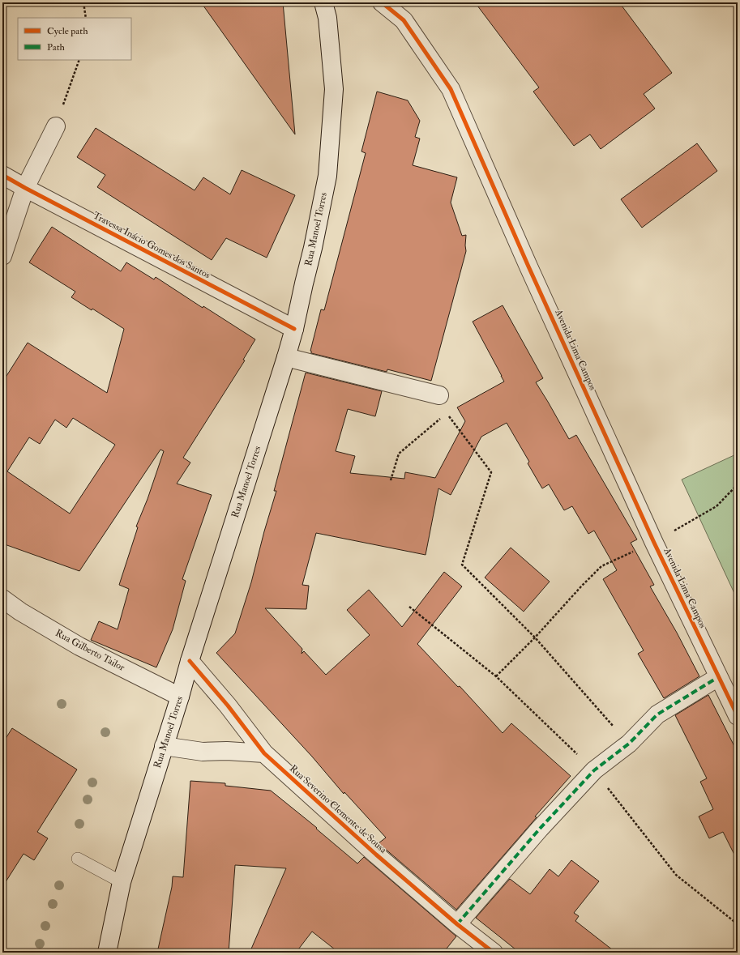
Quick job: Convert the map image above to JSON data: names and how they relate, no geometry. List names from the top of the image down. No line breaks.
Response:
{"streets":{"street":["Rua Manoel Torres","Travessa Inácio Gomes dos Santos","Avenida Lima Campos","Rua Gilberto Tailor","Rua Severino Clemente de Sousa"]},"crossings":[["Rua Manoel Torres","Travessa Inácio Gomes dos Santos"],["Rua Manoel Torres","Rua Gilberto Tailor"],["Rua Manoel Torres","Rua Severino Clemente de Sousa"]],"legend":["Cycle path","Path"]}
